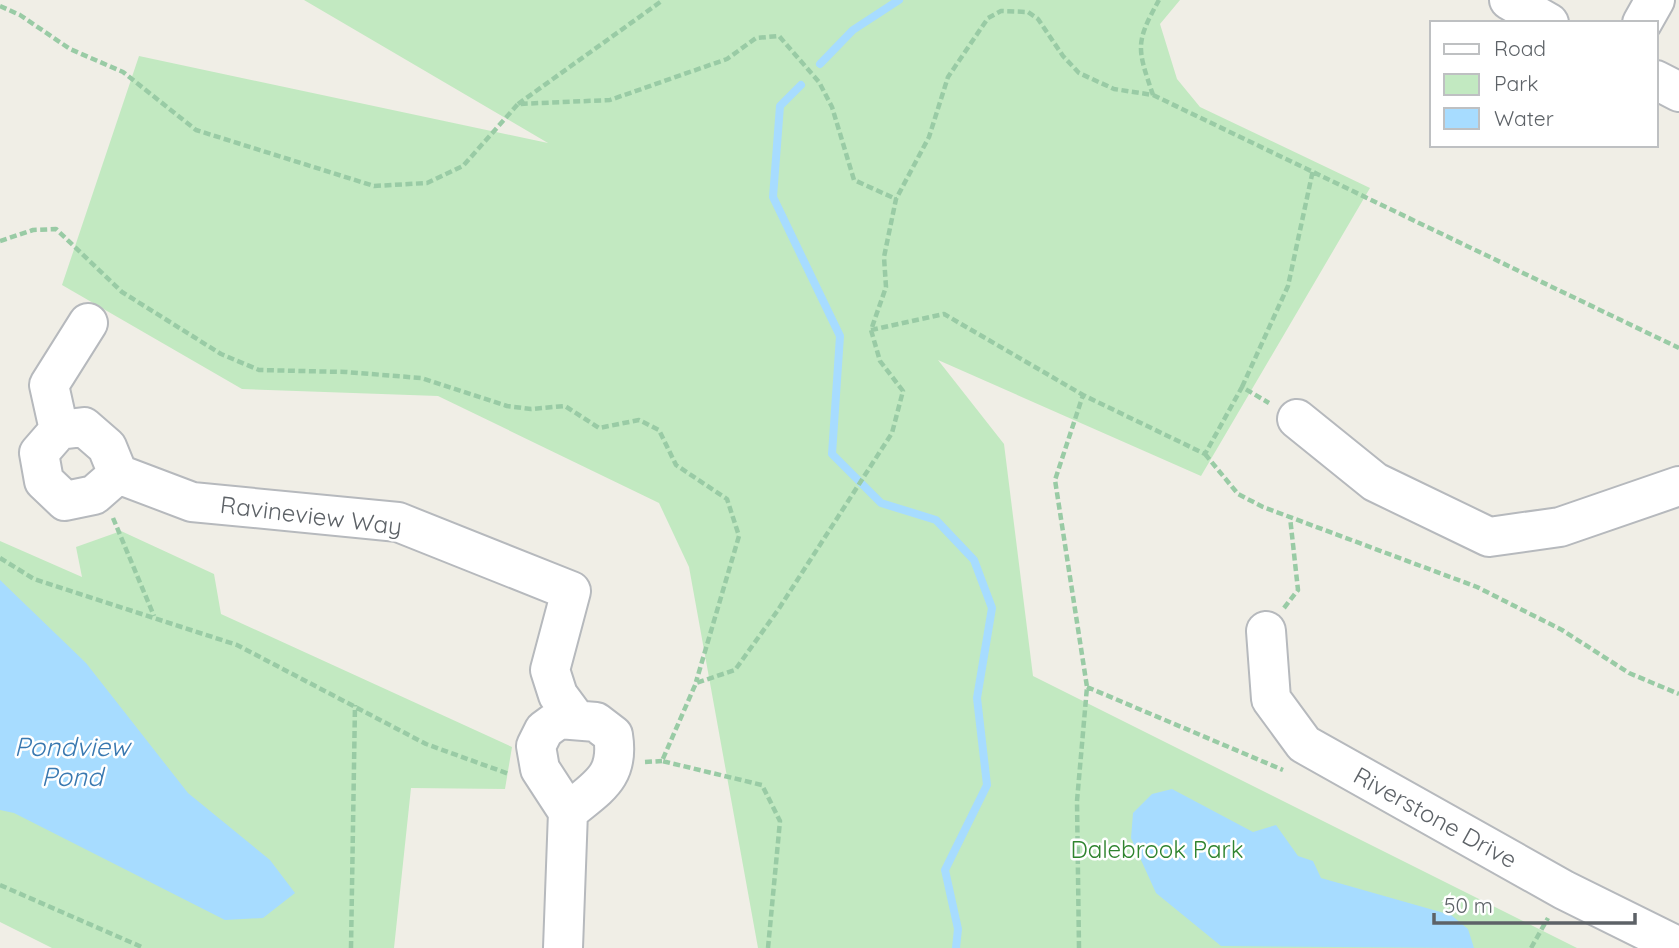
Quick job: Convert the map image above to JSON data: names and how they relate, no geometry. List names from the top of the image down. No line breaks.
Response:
{"streets":{"street":["Ravineview Way","Riverstone Drive"]},"water":["Pondview Pond"],"parks":["Dalebrook Park"],"legend":["Road","Park","Water"],"scale_bar":"50 m"}
